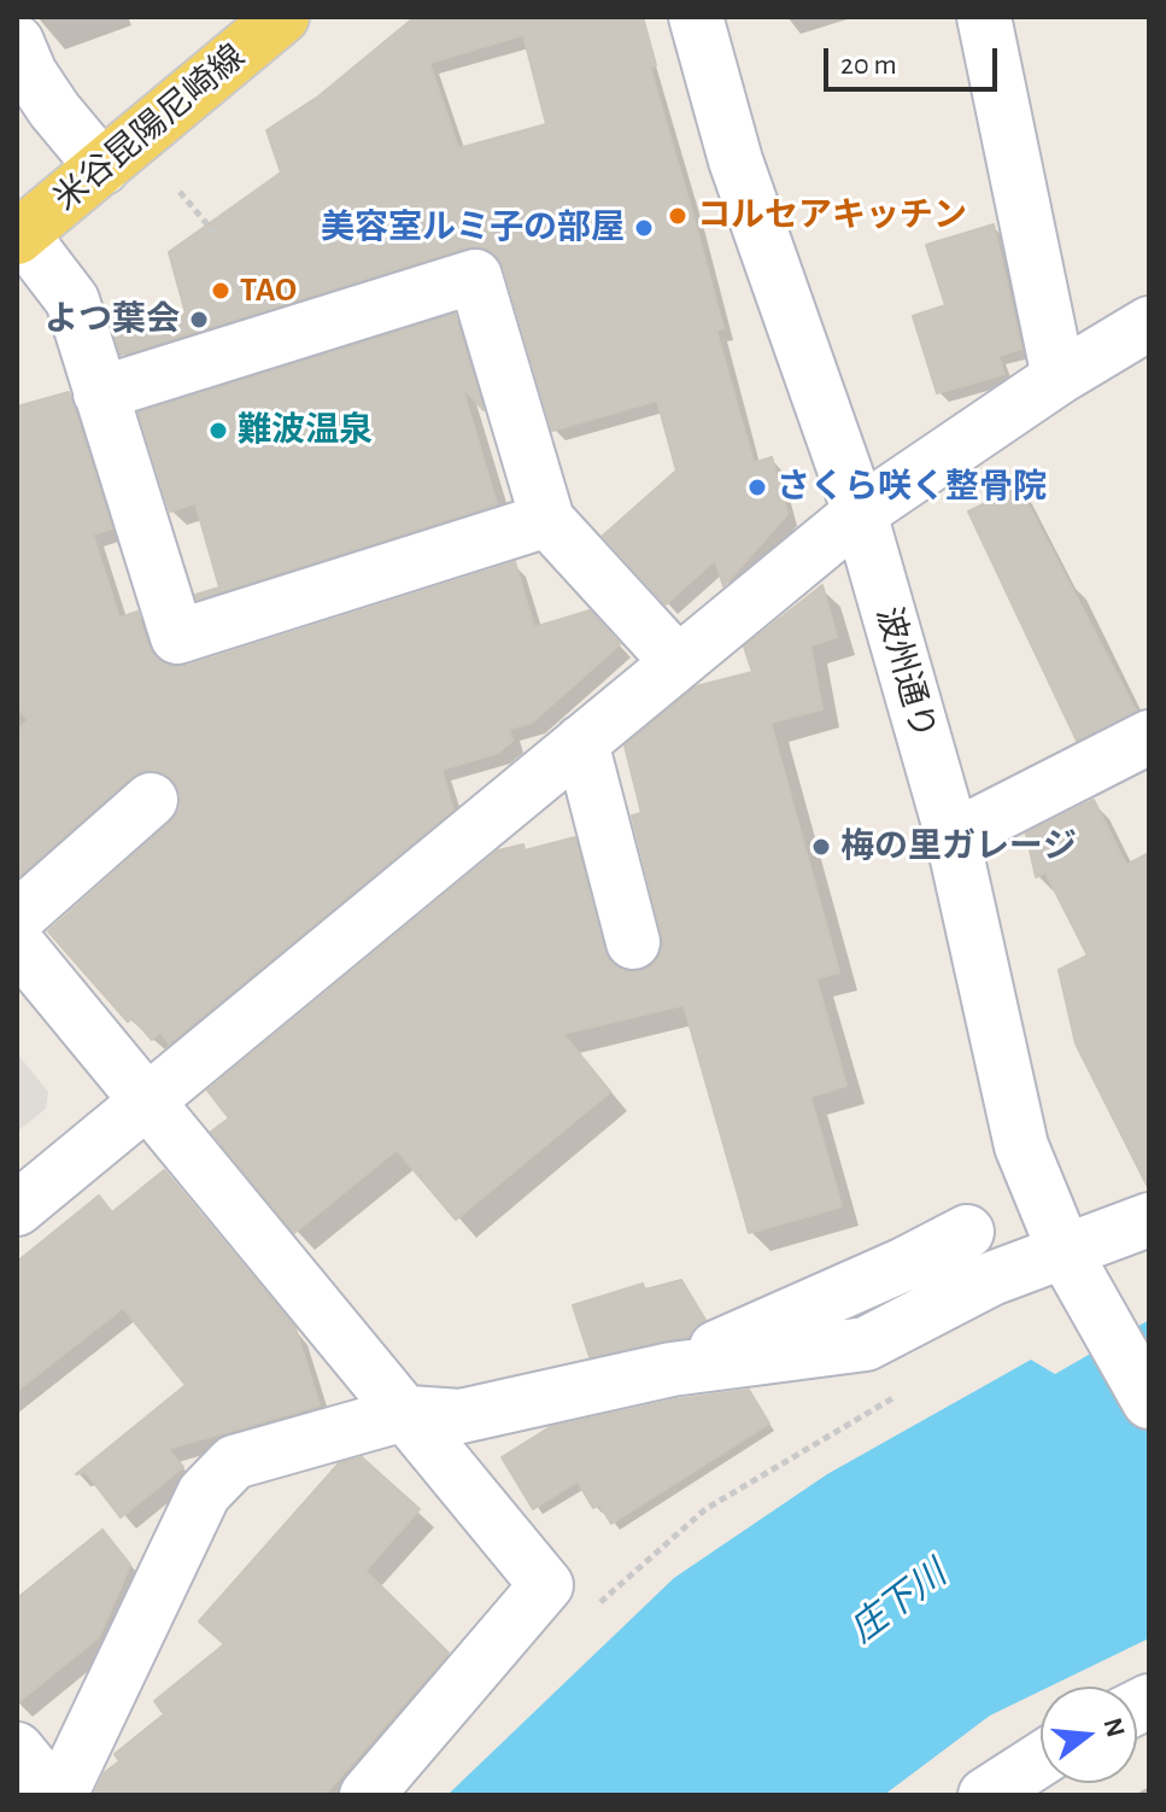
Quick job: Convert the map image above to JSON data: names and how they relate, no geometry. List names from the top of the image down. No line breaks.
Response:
{"streets":{"main road":["米谷昆陽尼崎線"],"street":["波州通り"]},"water":["庄下川"],"places":["コルセアキッチン","美容室ルミ子の部屋","TAO","よつ葉会","難波温泉","さくら咲く整骨院","梅の里ガレージ"],"scale_bar":"20 m","north":"right"}
